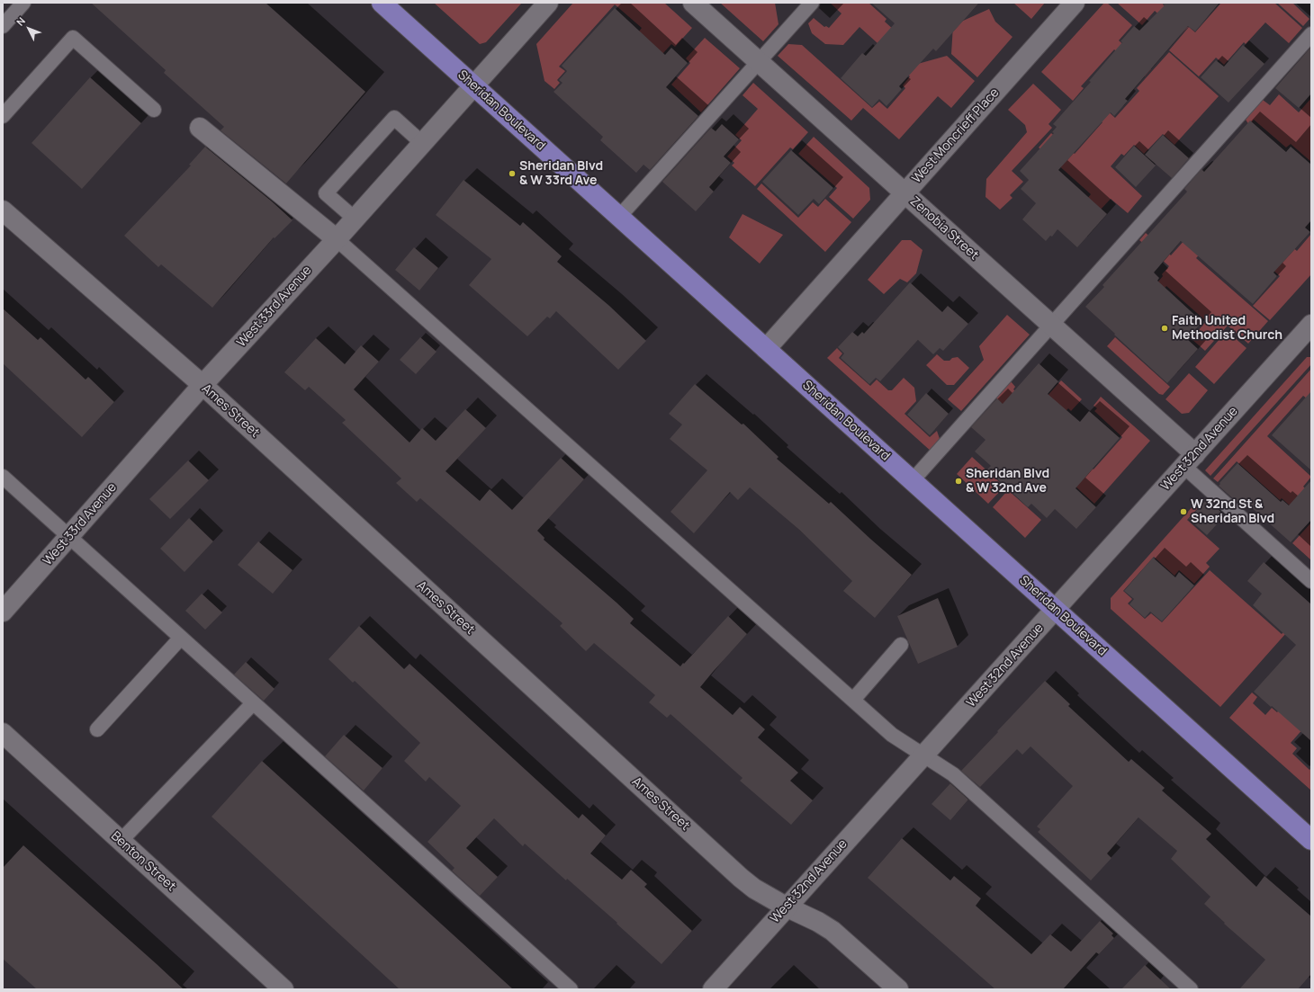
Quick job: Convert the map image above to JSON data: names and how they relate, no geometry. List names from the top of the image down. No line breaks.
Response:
{"streets":{"main road":["Sheridan Boulevard"],"street":["West Moncrieff Place","Zenobia Street","West 33rd Avenue","Ames Street","West 32nd Avenue","Benton Street"]},"crossings":[["Sheridan Boulevard","West Moncrieff Place"],["Sheridan Boulevard","West 33rd Avenue"],["Sheridan Boulevard","West 32nd Avenue"],["West Moncrieff Place","Zenobia Street"],["Zenobia Street","West 32nd Avenue"],["West 33rd Avenue","Ames Street"],["Ames Street","West 32nd Avenue"]],"places":["Sheridan Blvd & W 33rd Ave","Faith United Methodist Church","Sheridan Blvd & W 32nd Ave","W 32nd St & Sheridan Blvd"],"north":"top left"}
